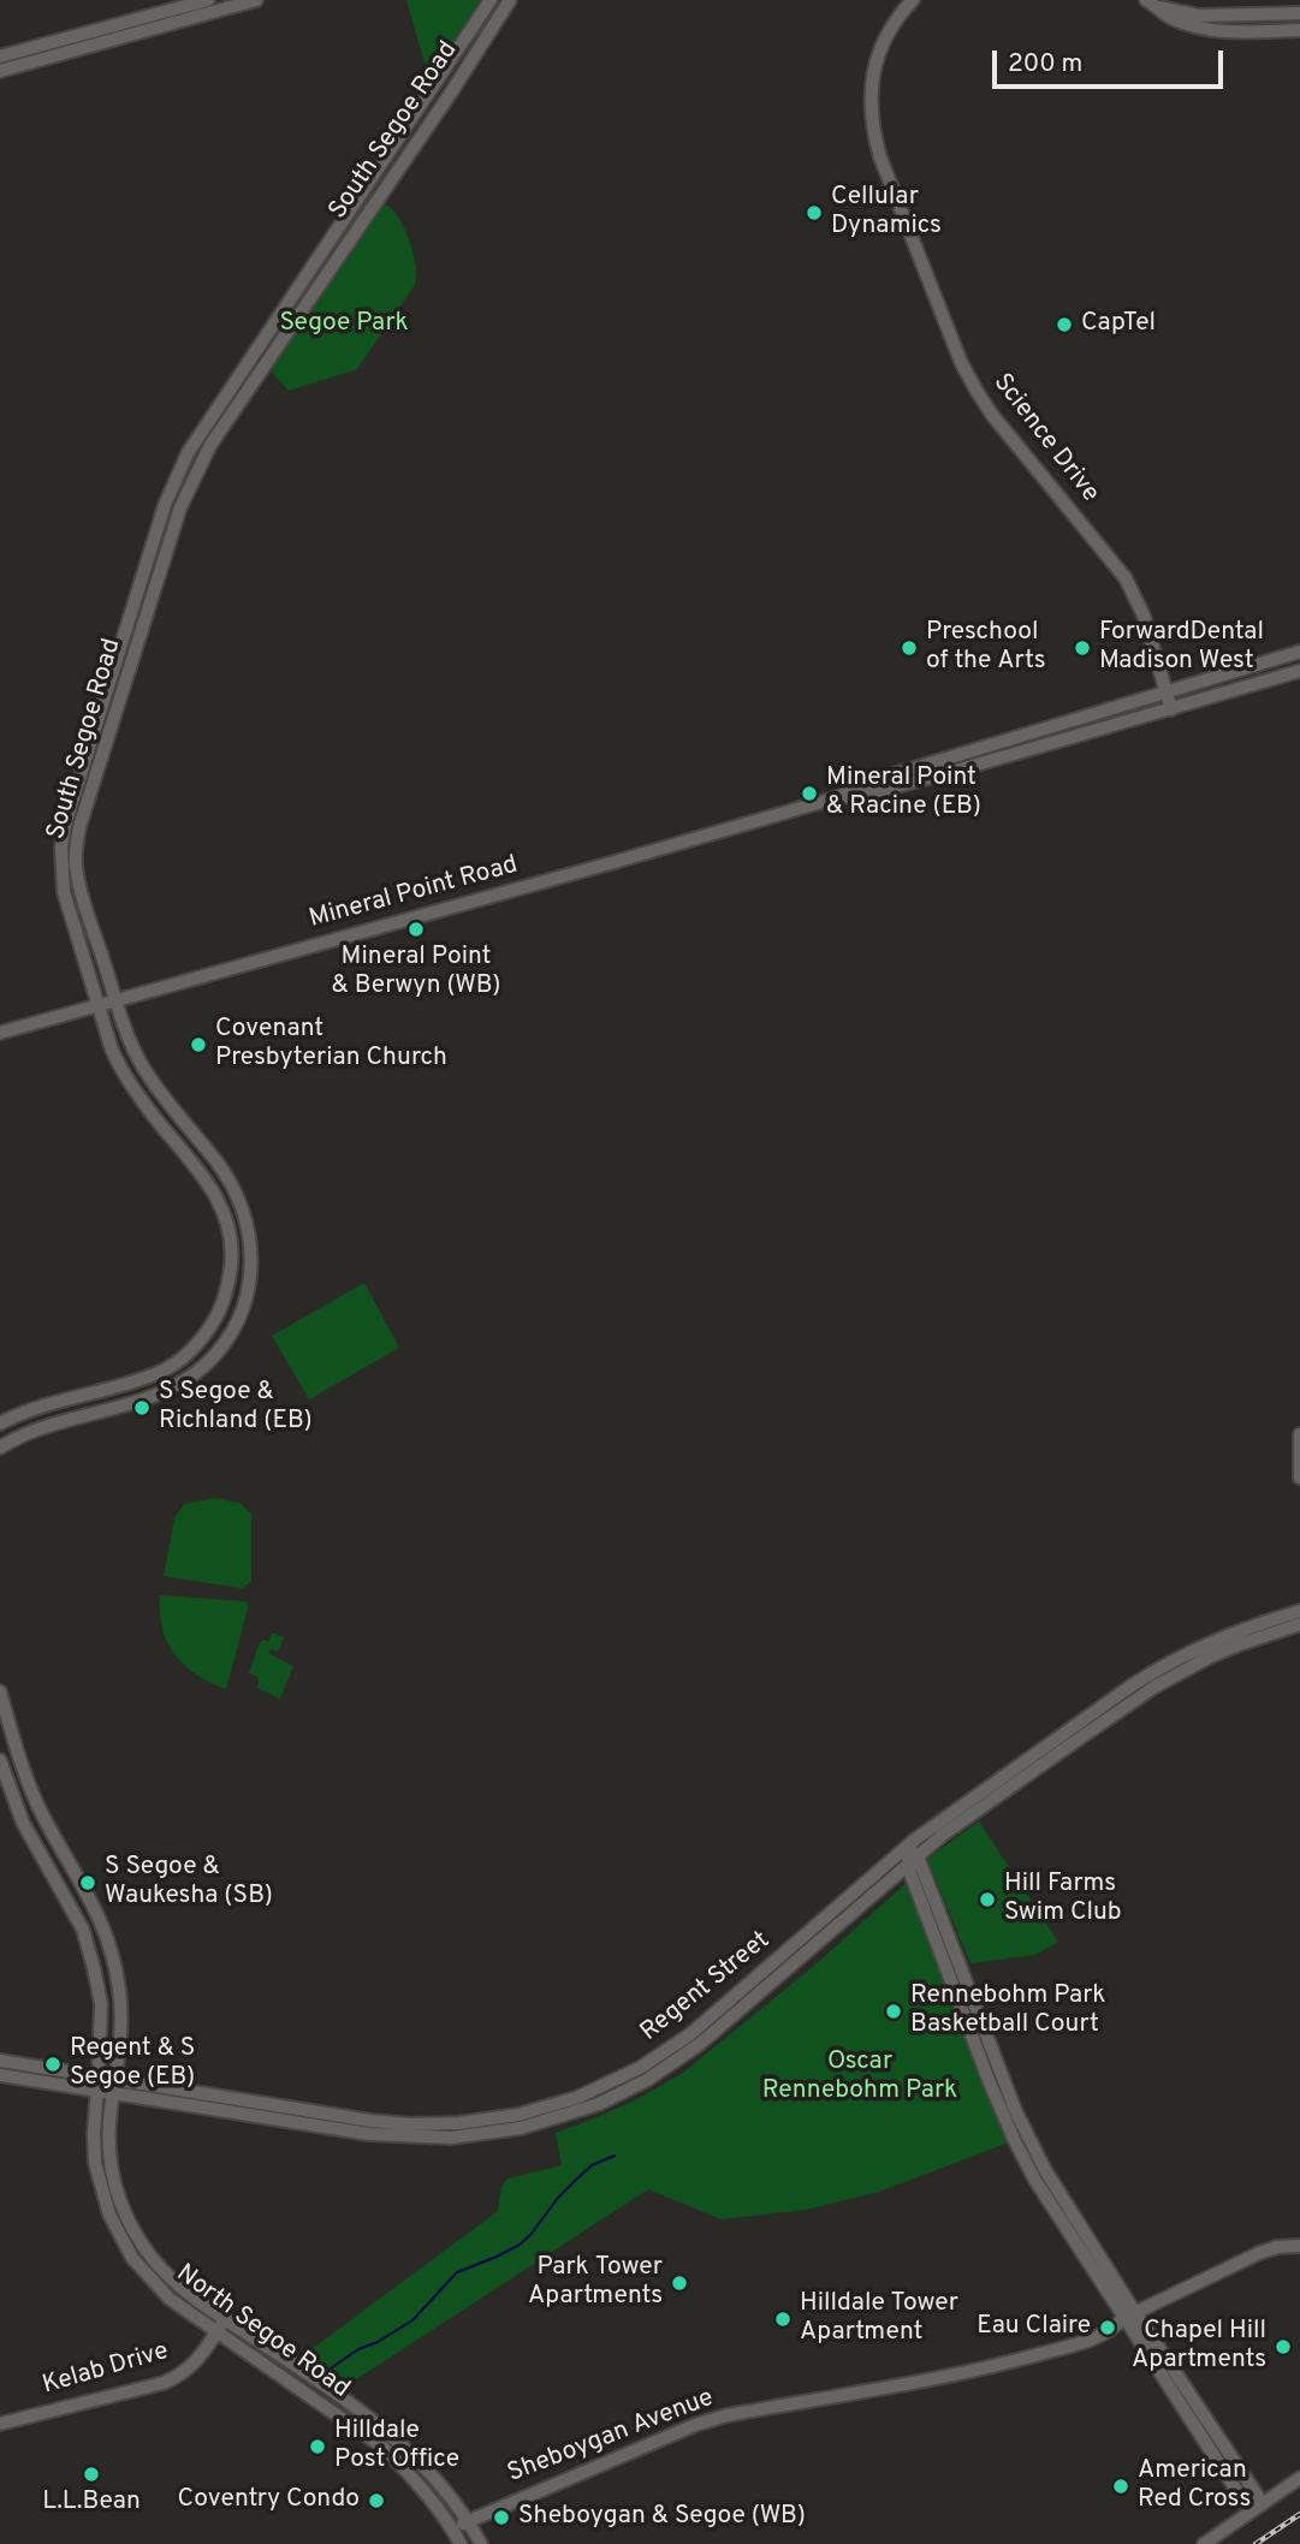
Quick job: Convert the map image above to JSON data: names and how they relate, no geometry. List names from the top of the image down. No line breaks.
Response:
{"streets":{"street":["South Segoe Road","Science Drive","Mineral Point Road","Regent Street","North Segoe Road","Kelab Drive","Sheboygan Avenue"]},"crossings":[["South Segoe Road","Mineral Point Road"],["Science Drive","Mineral Point Road"],["Regent Street","North Segoe Road"],["North Segoe Road","Kelab Drive"],["North Segoe Road","Sheboygan Avenue"]],"parks":["Segoe Park","Oscar Rennebohm Park"],"places":["Cellular Dynamics","CapTel","Preschool of the Arts","ForwardDental Madison West","Mineral Point & Racine (EB)","Mineral Point & Berwyn (WB)","Covenant Presbyterian Church","S Segoe & Richland (EB)","S Segoe & Waukesha (SB)","Hill Farms Swim Club","Rennebohm Park Basketball Court","Regent & S Segoe (EB)","Park Tower Apartments","Hilldale Tower Apartment","Eau Claire","Chapel Hill Apartments","Hilldale Post Office","L.L.Bean","American Red Cross","Coventry Condo","Sheboygan & Segoe (WB)"],"scale_bar":"200 m"}
